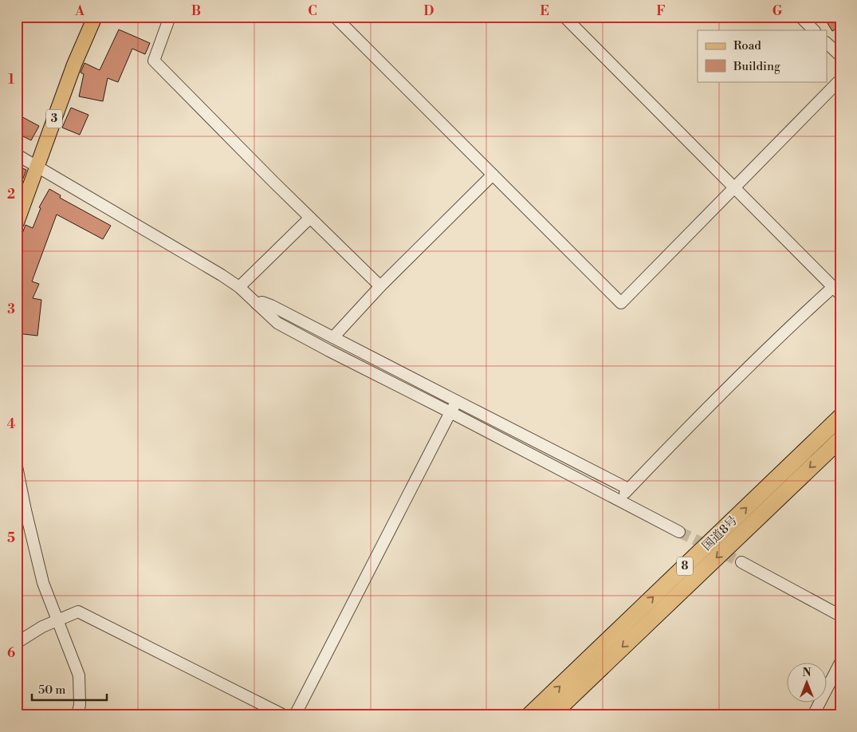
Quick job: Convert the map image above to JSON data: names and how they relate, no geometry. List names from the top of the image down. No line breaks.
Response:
{"streets":{"highway":["国道8号","8"],"main road":["3"]},"legend":["Road","Building"],"scale_bar":"50 m","north":"top","grid":{"columns":["A","B","C","D","E","F","G"],"rows":["1","2","3","4","5","6"]}}
